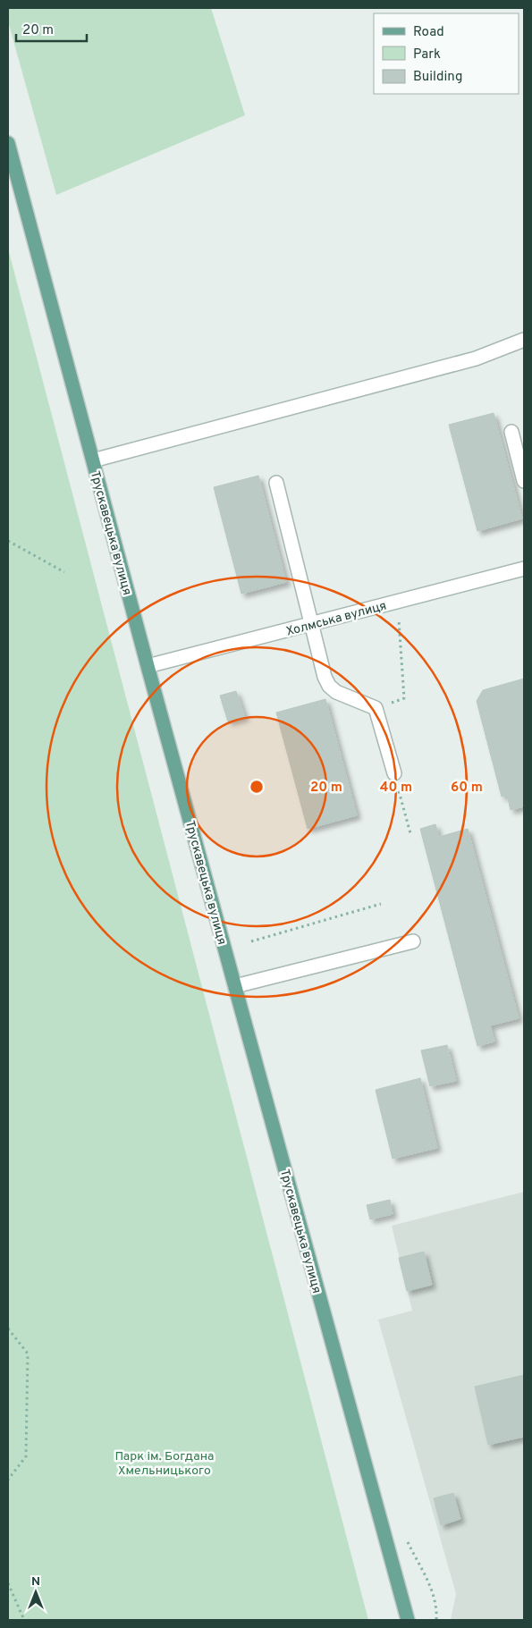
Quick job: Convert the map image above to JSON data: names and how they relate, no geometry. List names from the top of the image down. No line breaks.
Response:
{"streets":{"main road":["Трускавецька вулиця"],"street":["Холмська вулиця"]},"crossings":[["Трускавецька вулиця","Холмська вулиця"]],"parks":["Парк ім. Богдана Хмельницького"],"legend":["Road","Park","Building"],"scale_bar":"20 m","north":"top","rings":["20 m","40 m","60 m"]}
